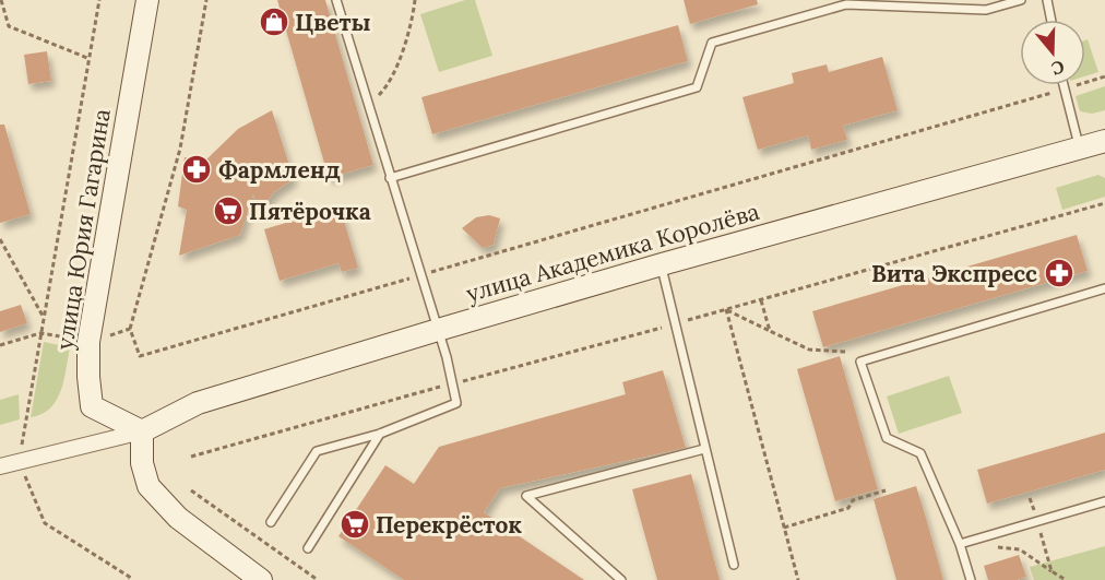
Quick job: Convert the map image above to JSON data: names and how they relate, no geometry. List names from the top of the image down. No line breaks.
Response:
{"streets":{"street":["улица Юрия Гагарина","улица Академика Королёва"]},"crossings":[["улица Юрия Гагарина","улица Академика Королёва"]],"places":{"shop":["Цветы"],"pharmacy":["Фармленд","Вита Экспресс"],"supermarket":["Пятёрочка","Перекрёсток"]},"north":"bottom"}
